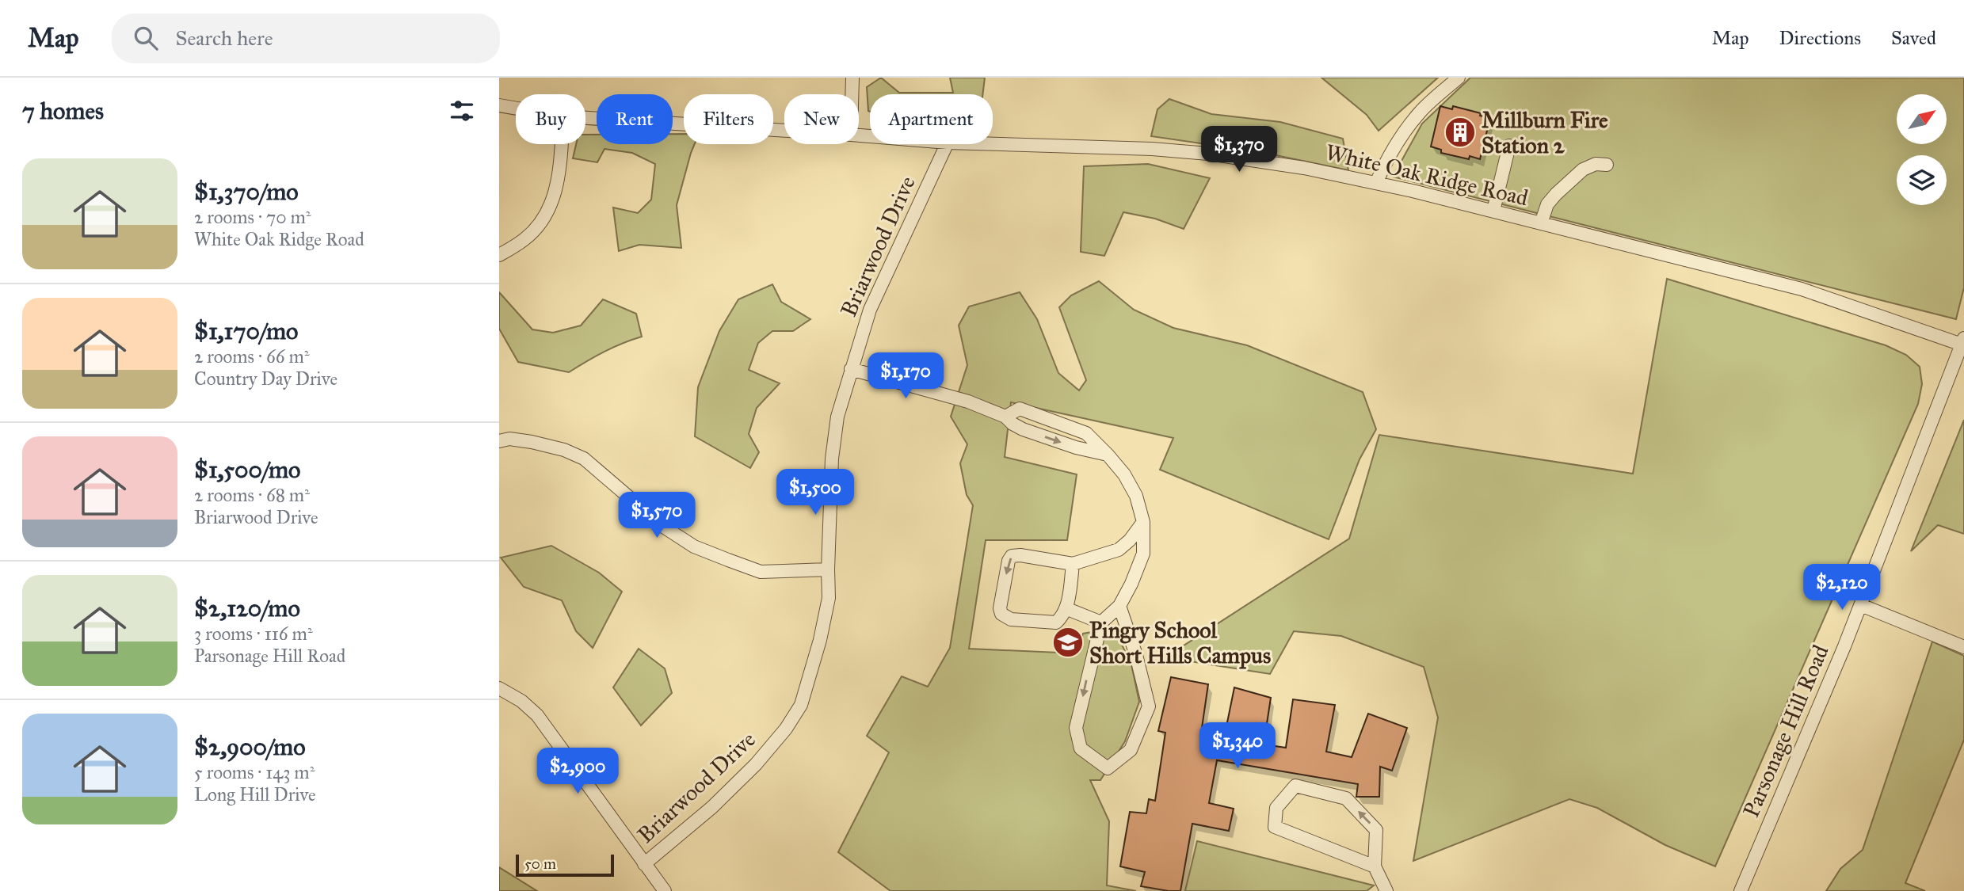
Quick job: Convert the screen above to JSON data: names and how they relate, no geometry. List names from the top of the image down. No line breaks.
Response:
{"streets":{"street":["White Oak Ridge Road","Briarwood Drive","Parsonage Hill Road"]},"crossings":[["White Oak Ridge Road","Parsonage Hill Road"]],"places":{"building":["Millburn Fire Station 2"],"school or university":["Pingry School Short Hills Campus"]},"scale_bar":"50 m","north":"top right","page":{"header":"Map","search":"Search here","nav":["Map","Directions","Saved"],"heading":"7 homes","chip":["Buy","Rent","Filters","New","Apartment"],"price":["$1,370","$1,170","$1,500","$1,570","$2,120","$1,340","$2,900"],"list":[{"name":"$1,370/mo","note":"2 rooms · 70 m² · White Oak Ridge Road"},{"name":"$1,170/mo","note":"2 rooms · 66 m² · Country Day Drive"},{"name":"$1,500/mo","note":"2 rooms · 68 m² · Briarwood Drive"},{"name":"$2,120/mo","note":"3 rooms · 116 m² · Parsonage Hill Road"},{"name":"$2,900/mo","note":"5 rooms · 143 m² · Long Hill Drive"}],"scale":"50 m"}}
